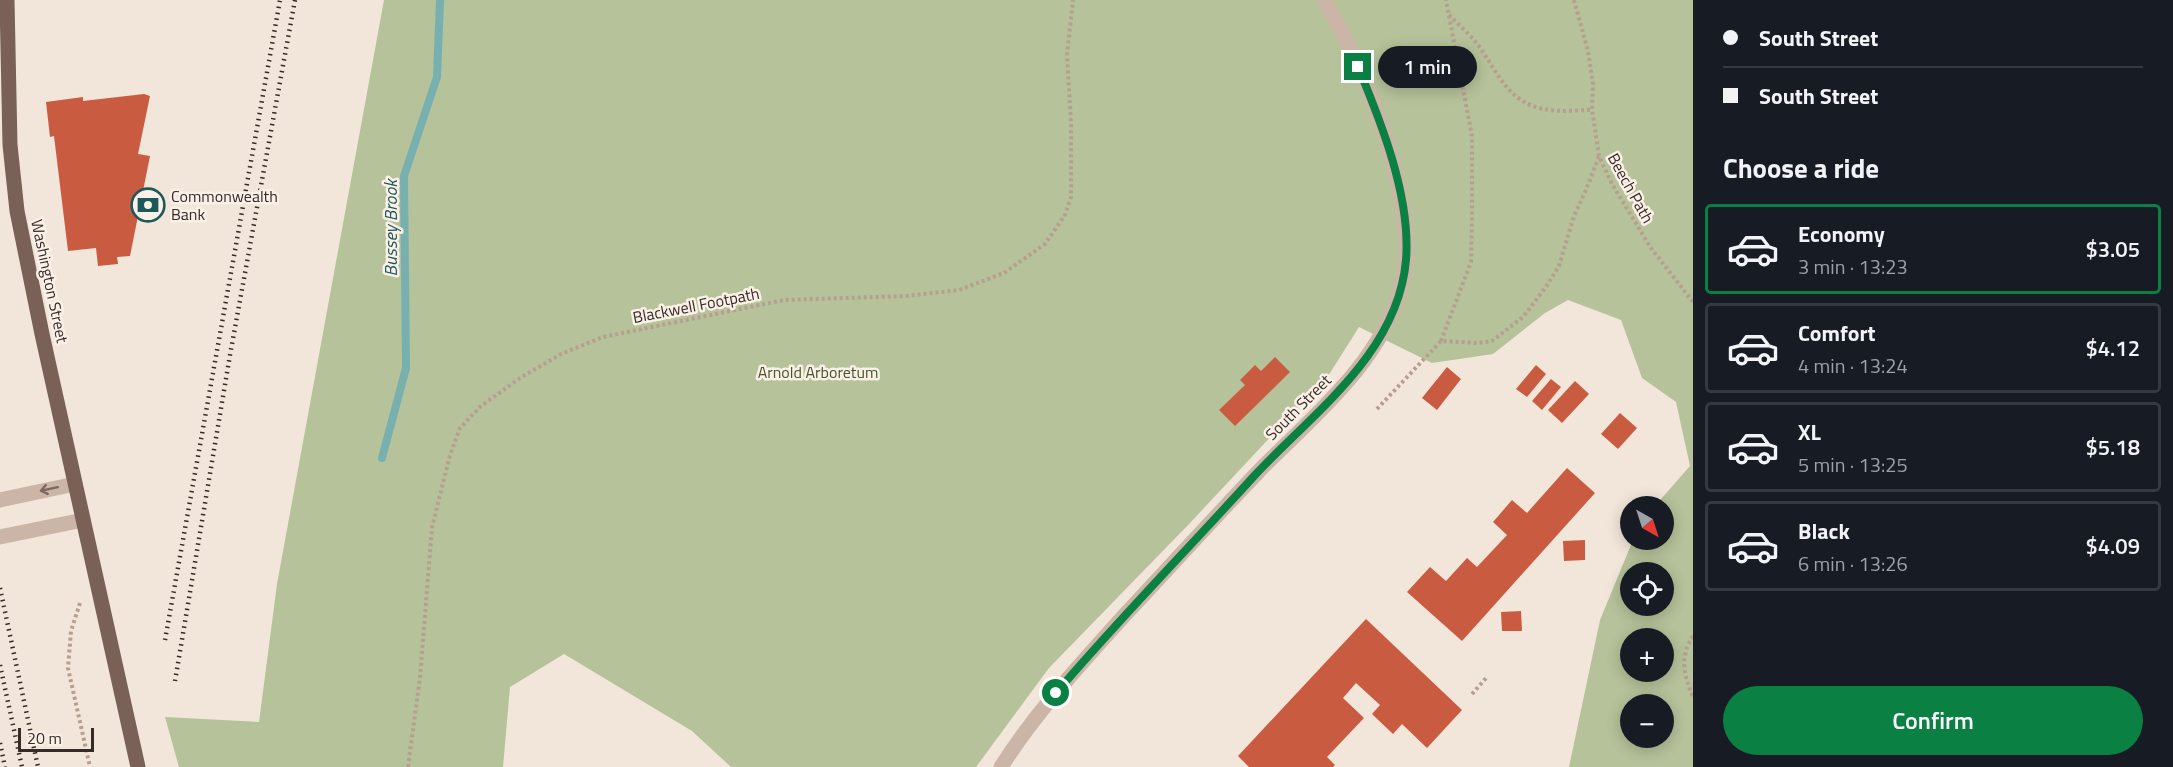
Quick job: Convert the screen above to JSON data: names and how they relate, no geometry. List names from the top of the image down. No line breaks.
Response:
{"streets":{"main road":["Washington Street"],"street":["South Street"],"path":["Beech Path","Blackwell Footpath"]},"water":["Bussey Brook"],"parks":["Arnold Arboretum"],"places":{"bank":["Commonwealth Bank"]},"scale_bar":"20 m","north":"bottom right","page":{"banner":["South Street","South Street"],"bubble":"1 min","heading":"Choose a ride","list":[{"name":"Economy","note":"3 min · 13:23","value":"$3.05"},{"name":"Comfort","note":"4 min · 13:24","value":"$4.12"},{"name":"XL","note":"5 min · 13:25","value":"$5.18"},{"name":"Black","note":"6 min · 13:26","value":"$4.09"}],"map_buttons":["+","−"],"buttons":"Confirm","scale":"20 m"}}
